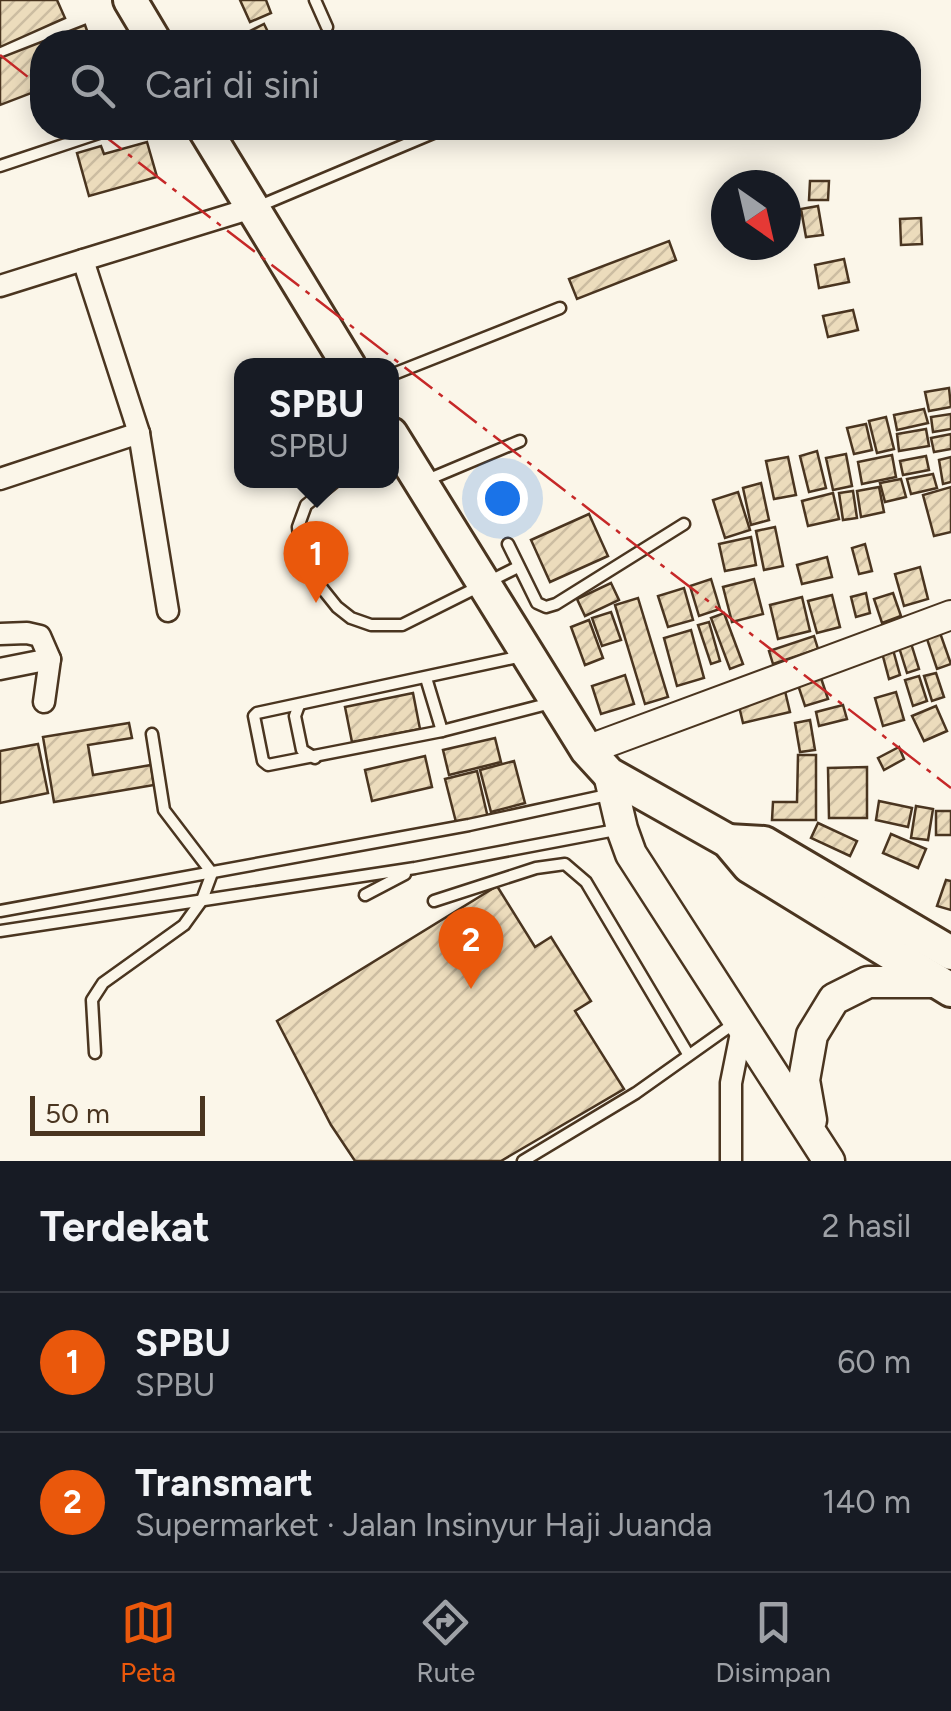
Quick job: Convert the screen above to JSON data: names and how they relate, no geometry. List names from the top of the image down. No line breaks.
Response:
{"scale_bar":"50 m","north":"bottom right","page":{"search":"Cari di sini","popup":["SPBU","SPBU"],"pins":["1","2"],"scale":"50 m","heading":["Terdekat","2 hasil"],"list":[{"mark":"1","name":"SPBU","note":"SPBU","value":"60 m"},{"mark":"2","name":"Transmart","note":"Supermarket · Jalan Insinyur Haji Juanda","value":"140 m"}],"nav":["Peta","Rute","Disimpan"]}}
